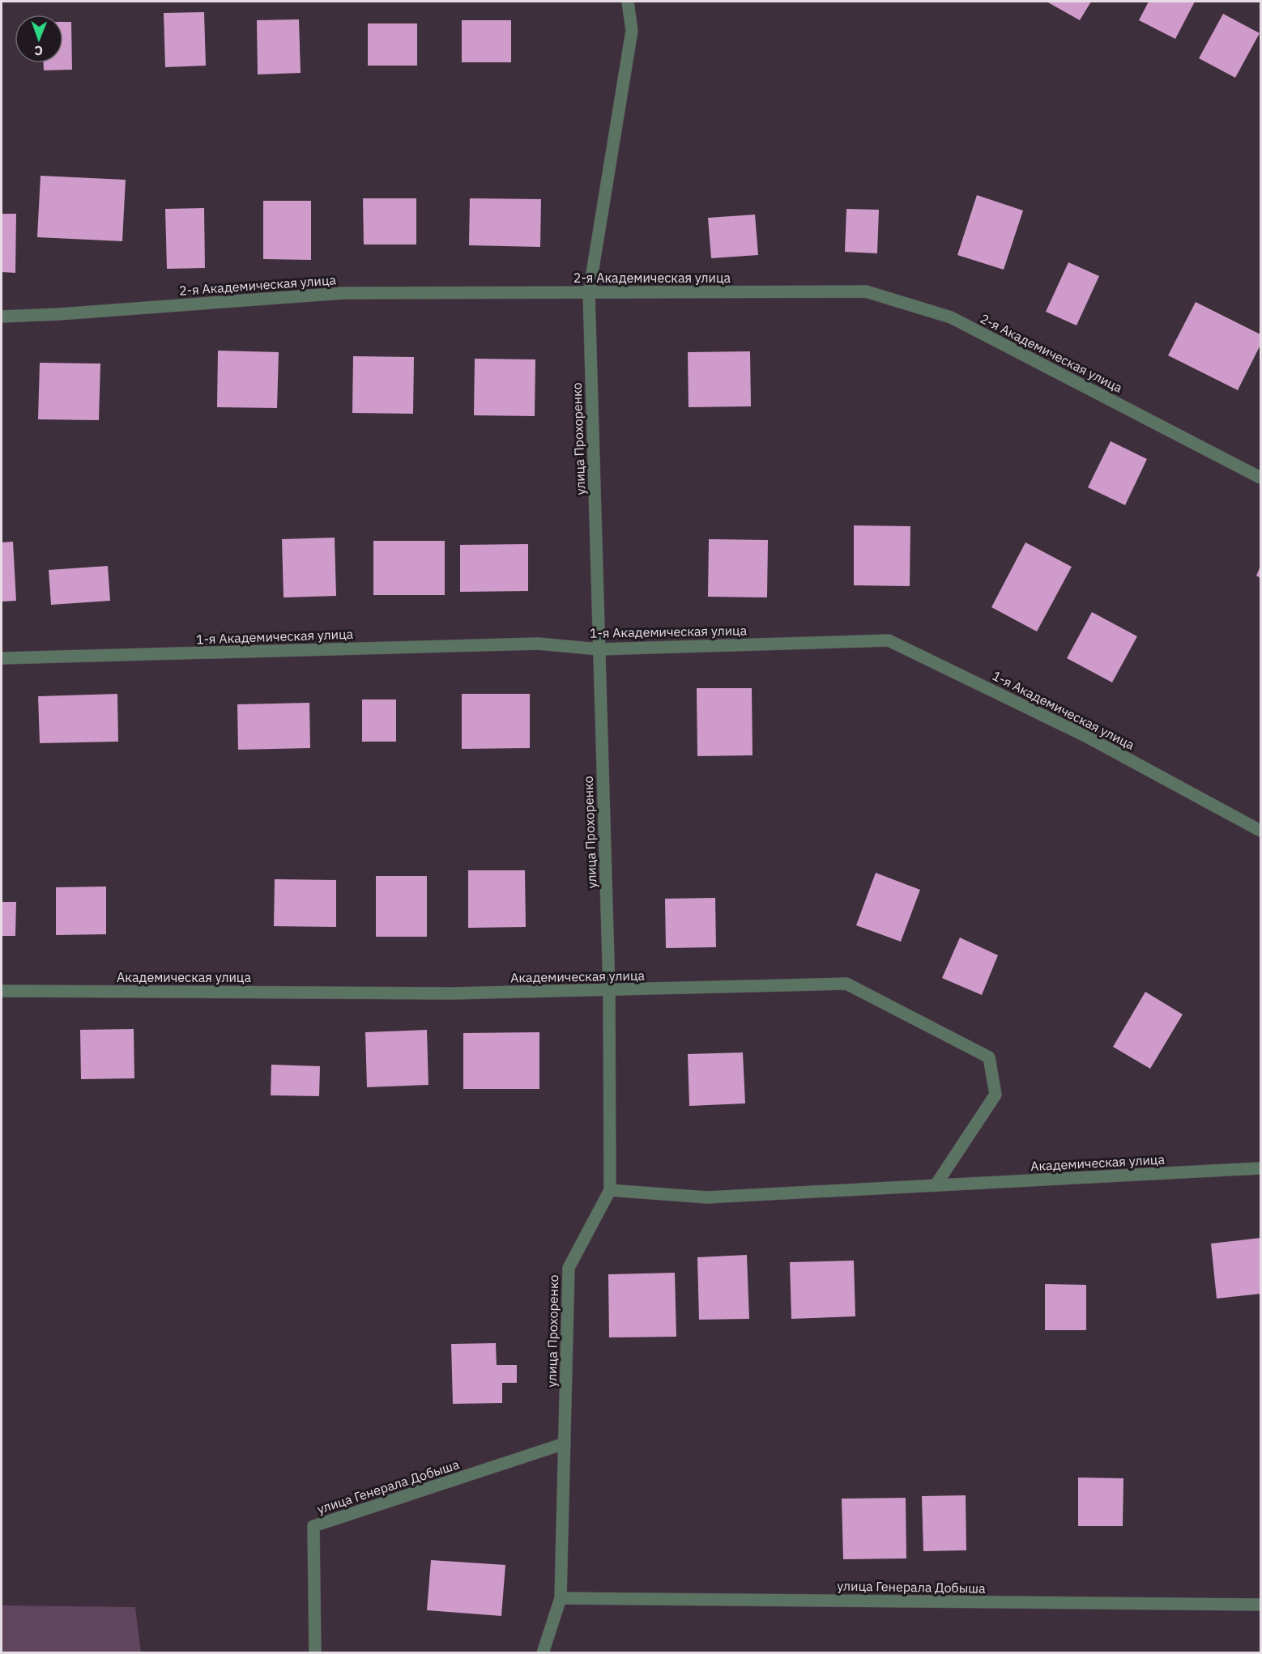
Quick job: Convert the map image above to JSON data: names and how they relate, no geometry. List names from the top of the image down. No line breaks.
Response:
{"streets":{"street":["2-я Академическая улица","улица Прохоренко","1-я Академическая улица","Академическая улица","улица Генерала Добыша"]},"crossings":[["2-я Академическая улица","улица Прохоренко"],["улица Прохоренко","1-я Академическая улица"],["улица Прохоренко","Академическая улица"],["улица Прохоренко","улица Генерала Добыша"]],"north":"bottom"}
